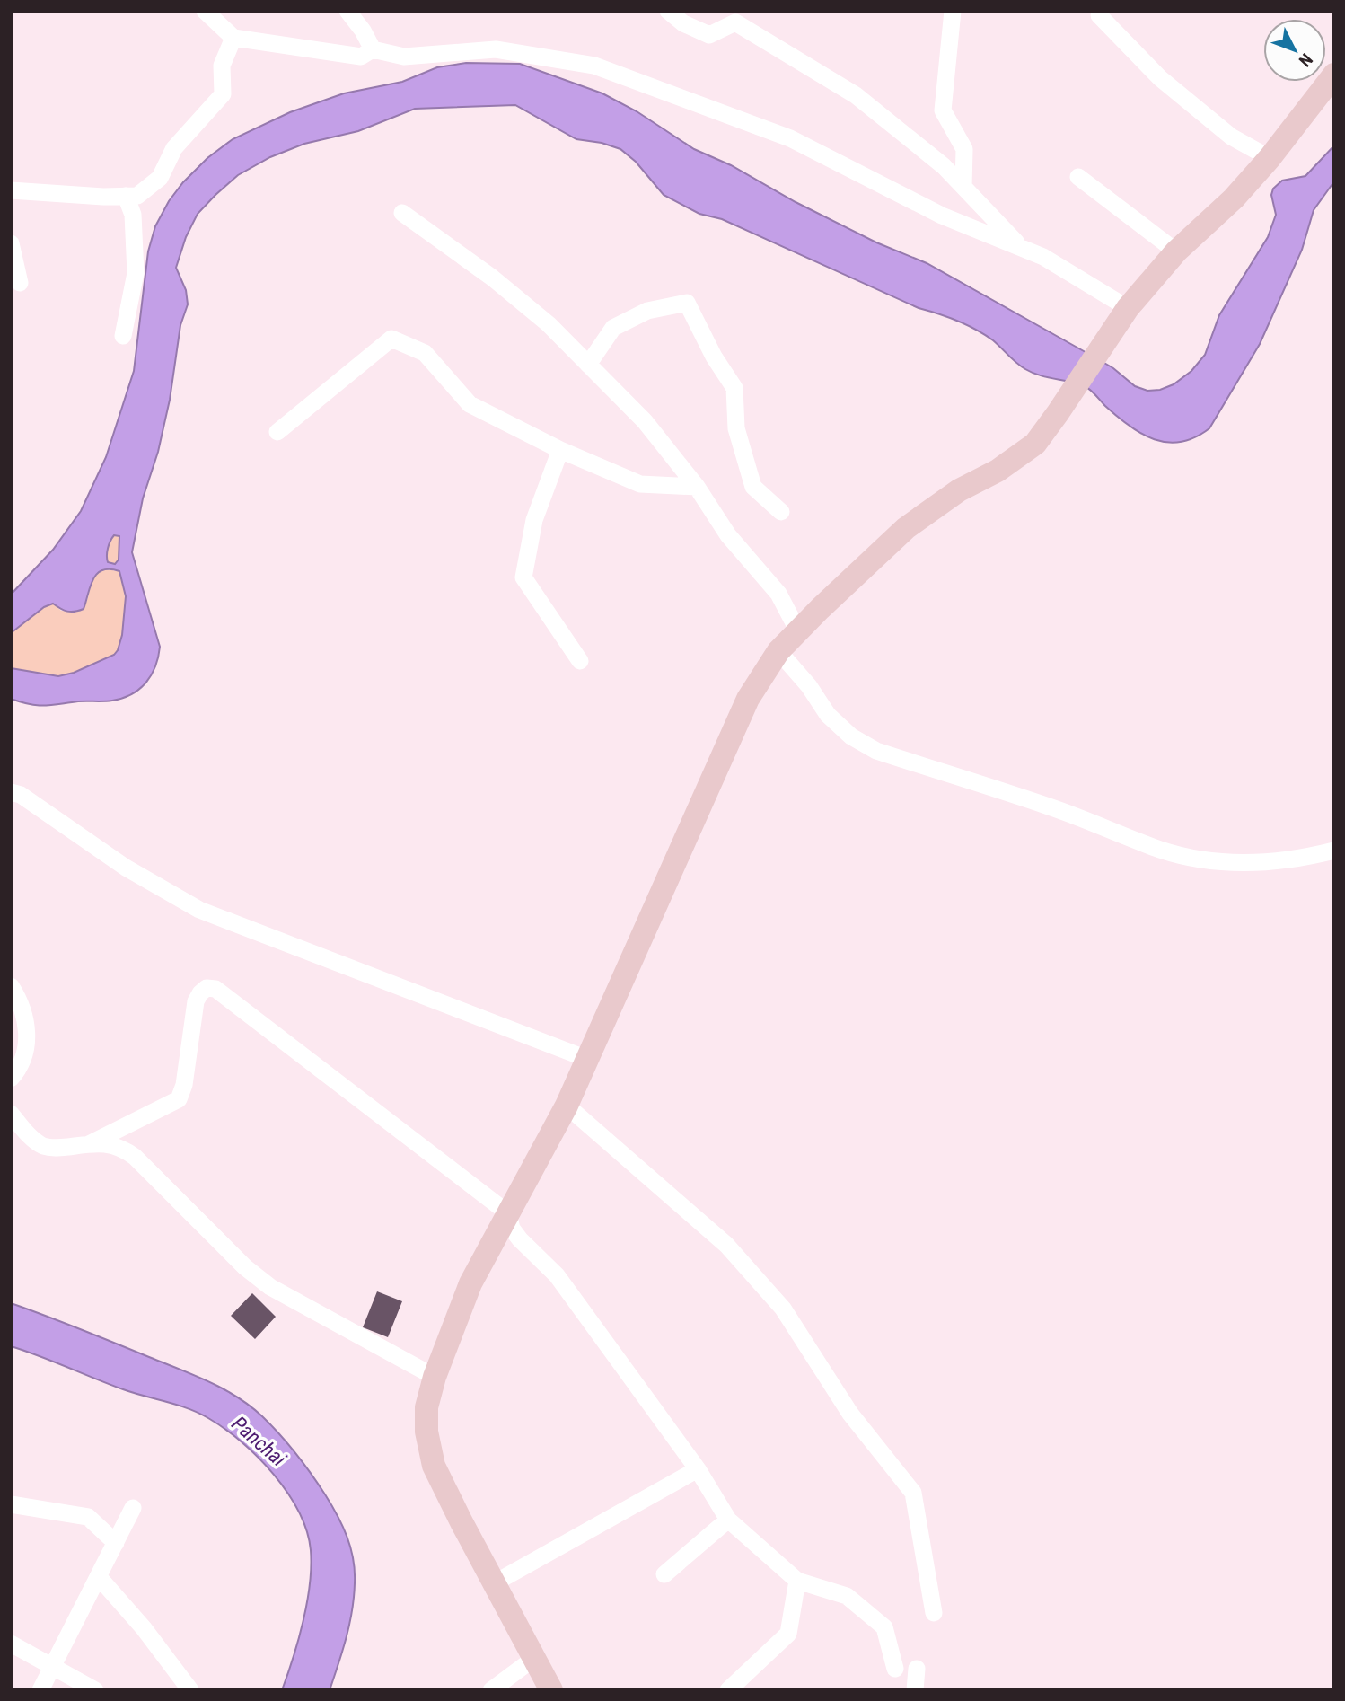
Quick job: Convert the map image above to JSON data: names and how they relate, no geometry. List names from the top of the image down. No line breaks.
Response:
{"water":["Panchai"],"north":"bottom right"}
